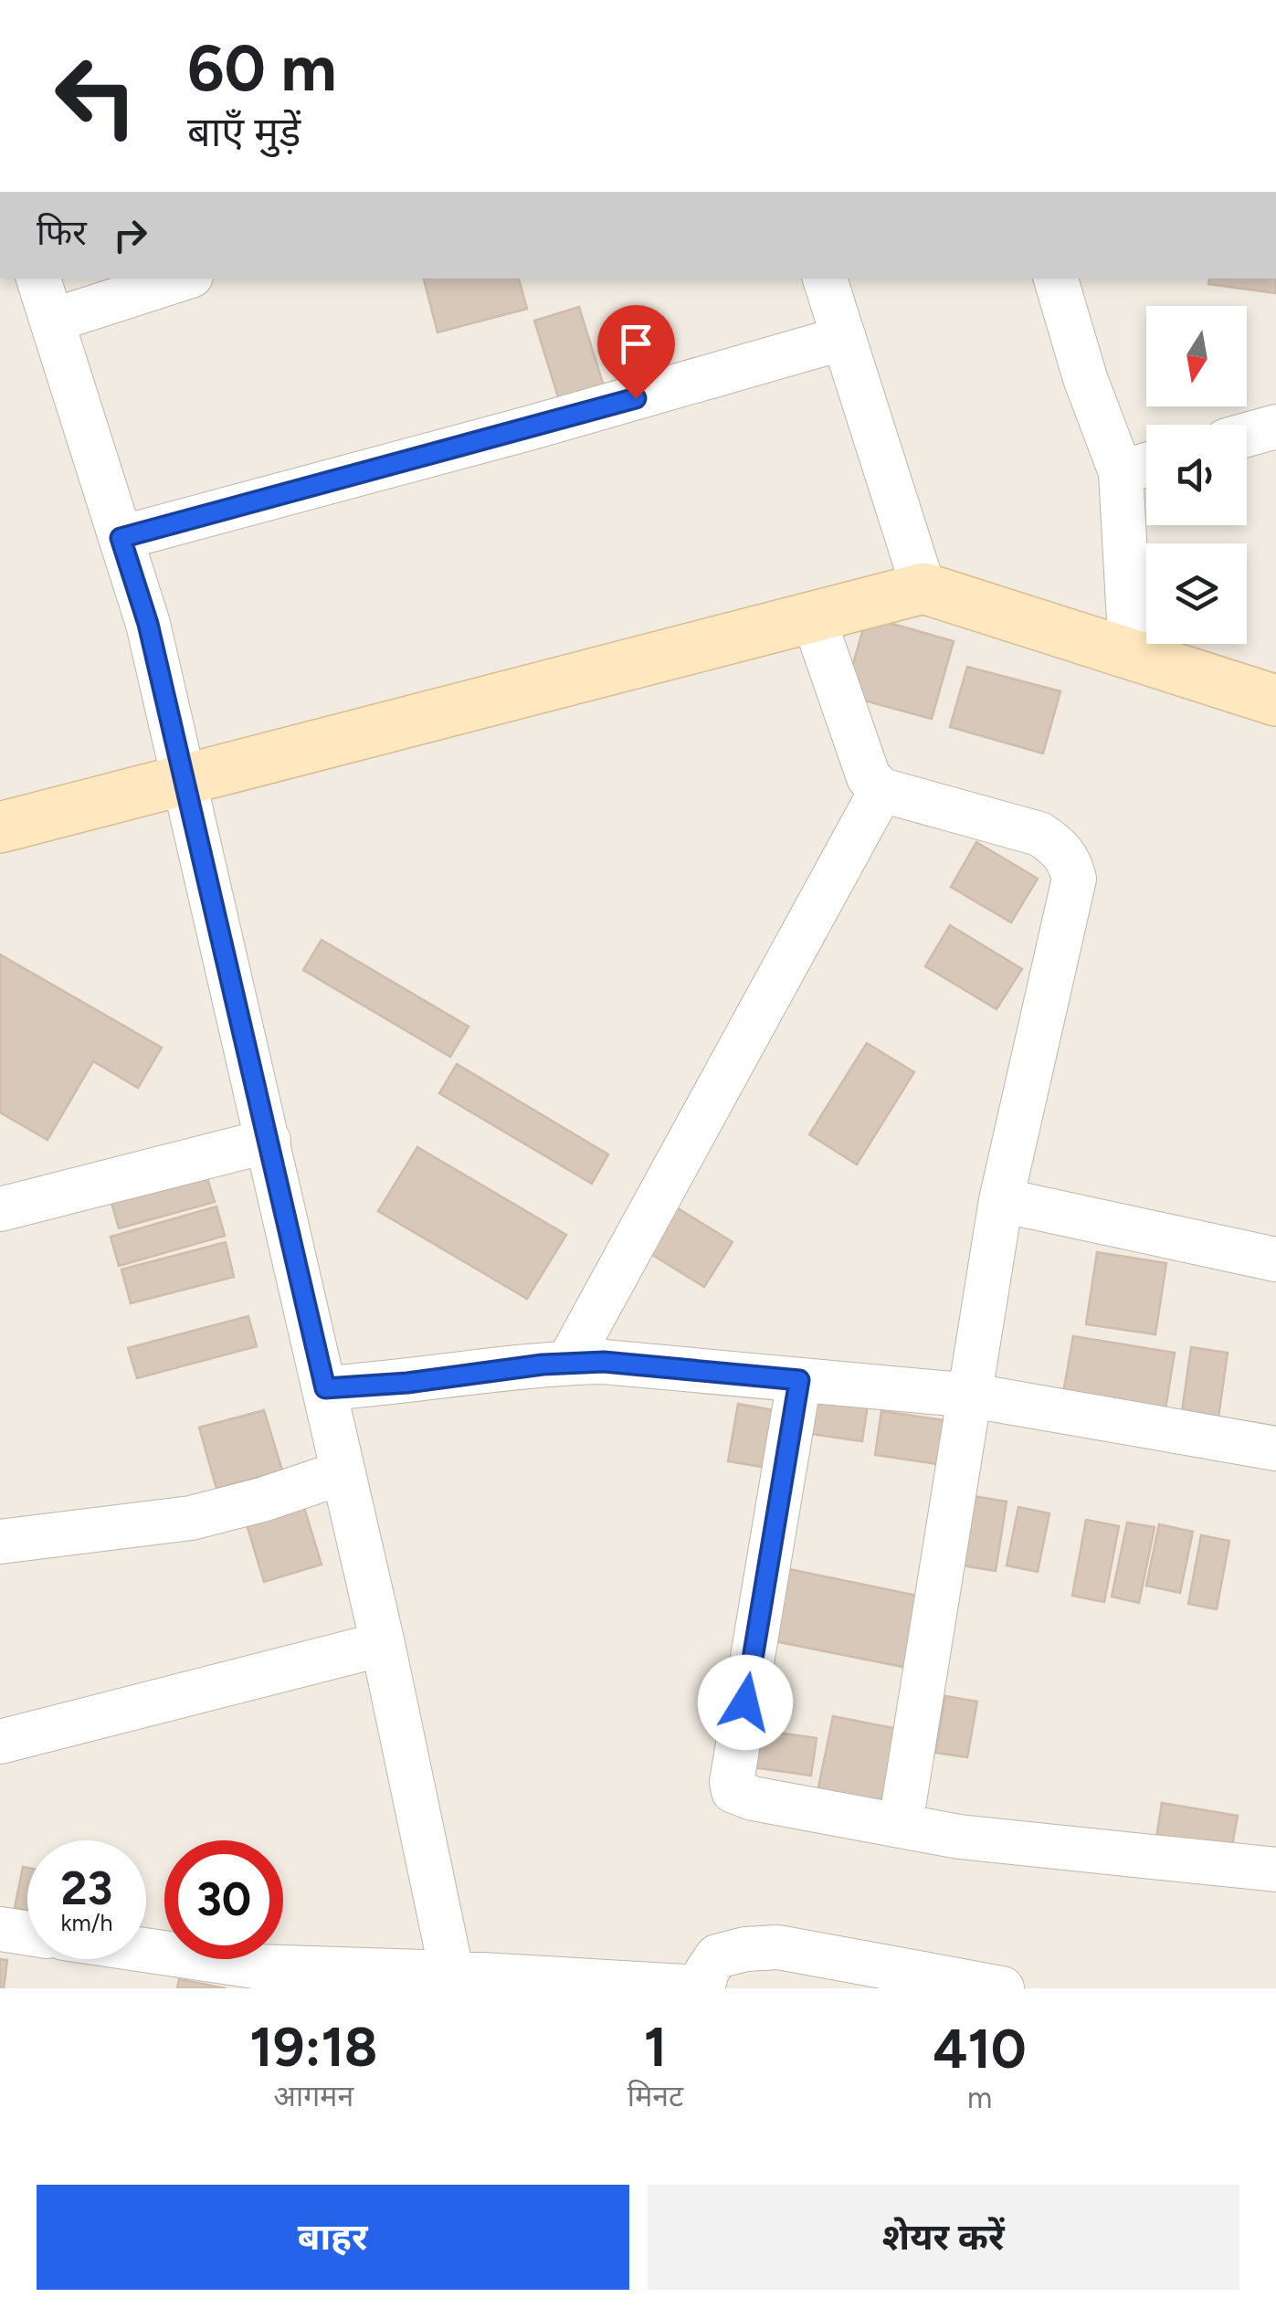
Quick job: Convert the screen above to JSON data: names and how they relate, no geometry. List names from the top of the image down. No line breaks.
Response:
{"north":"bottom","page":{"turn":["60 m","बाएँ मुड़ें"],"then":"फिर","speed":"23 km/h","limit":"30","eta":["19:18","आगमन","1","मिनट","410","m"],"buttons":["बाहर","शेयर करें"]}}
